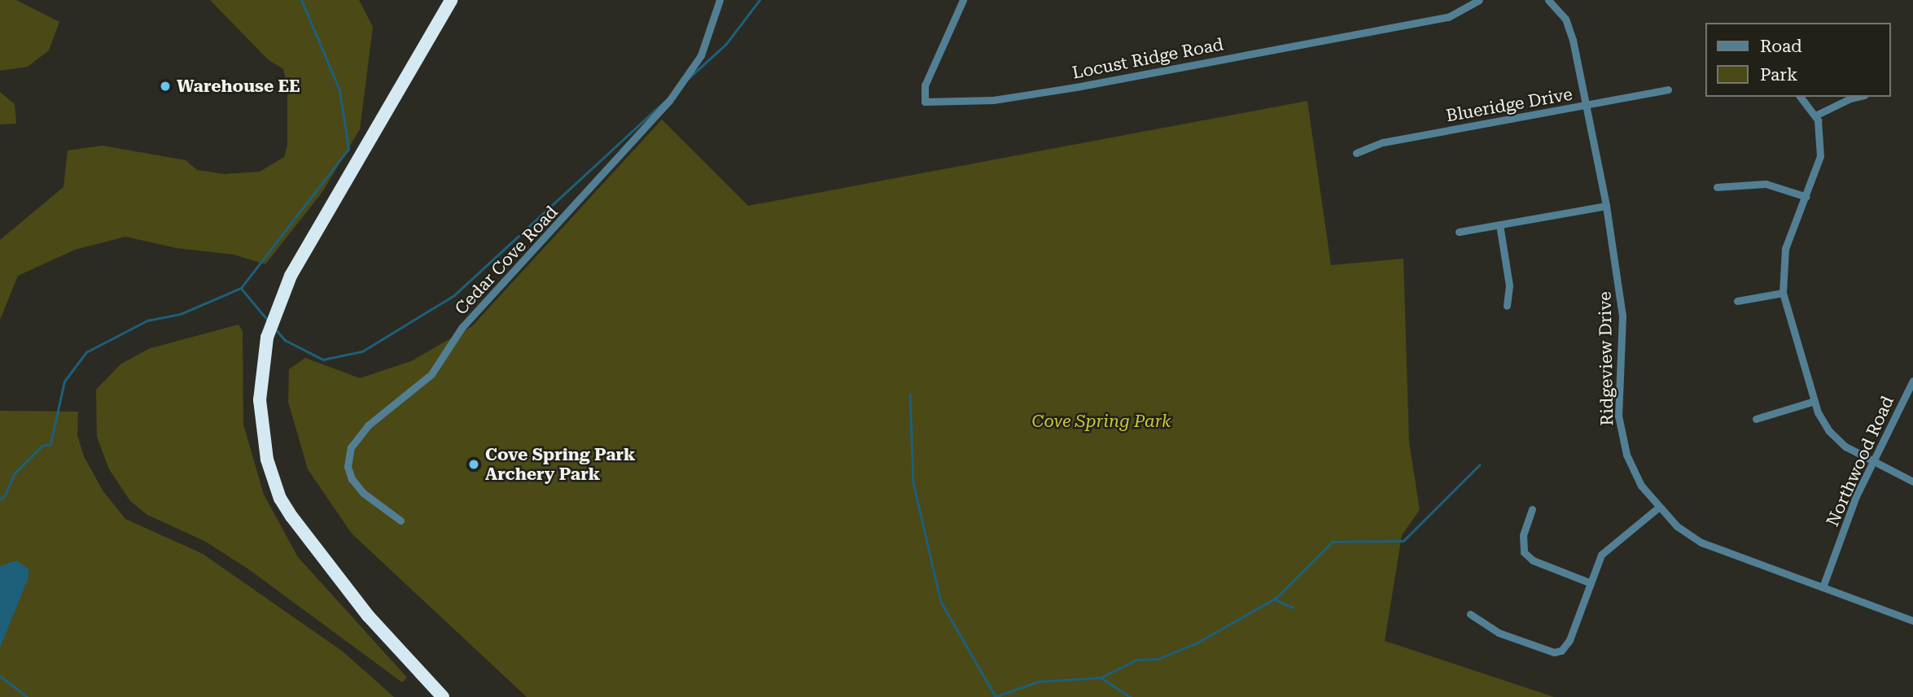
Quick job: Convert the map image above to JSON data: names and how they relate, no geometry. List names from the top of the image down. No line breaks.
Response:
{"streets":{"street":["Locust Ridge Road","Blueridge Drive","Cedar Cove Road","Ridgeview Drive","Northwood Road"]},"crossings":[["Blueridge Drive","Ridgeview Drive"],["Ridgeview Drive","Northwood Road"]],"parks":["Cove Spring Park"],"places":["Warehouse EE","Cove Spring Park Archery Park"],"legend":["Road","Park"]}
